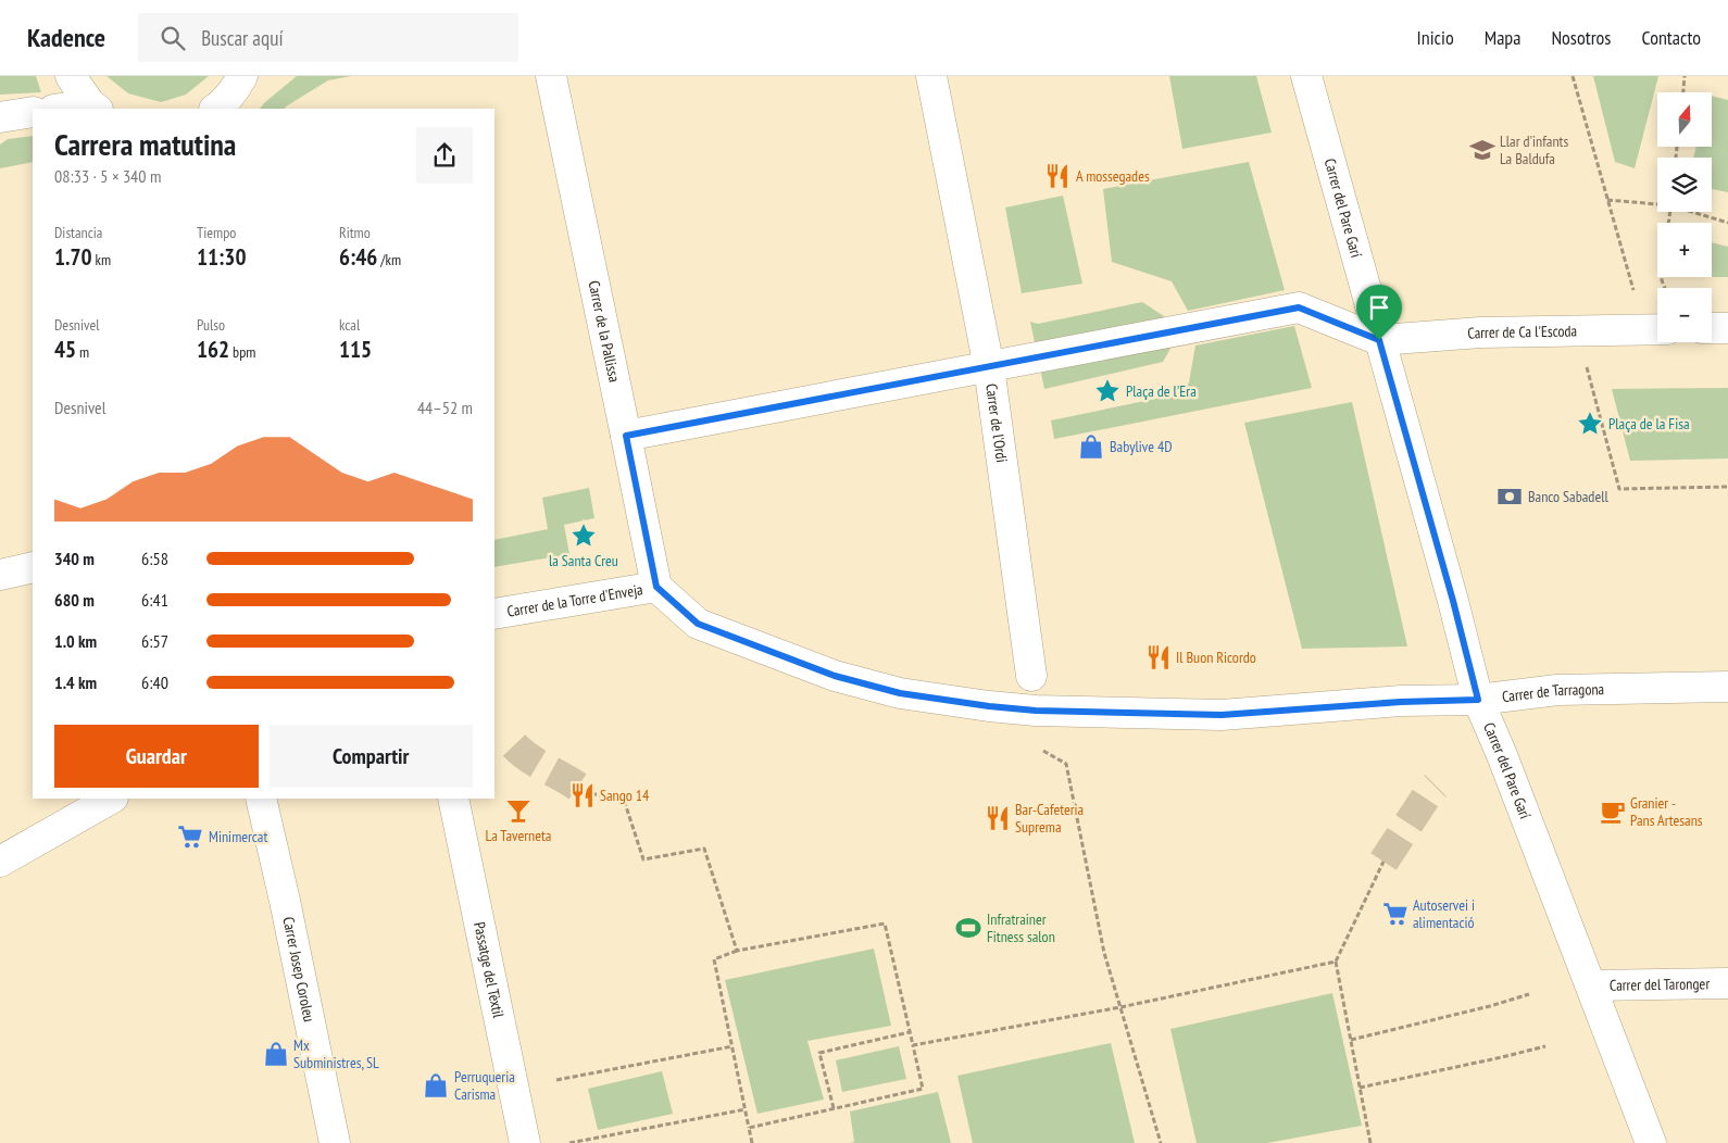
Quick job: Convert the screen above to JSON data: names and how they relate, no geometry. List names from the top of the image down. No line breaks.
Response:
{"streets":{"street":["Carrer del Pare Garí","Carrer de la Pallissa","Carrer de Ca l'Escoda","Carrer de l'Ordi","Carrer de la Torre d'Enveja","Carrer de Tarragona","Carrer Josep Coroleu","Passatge del Tèxtil","Carrer del Taronger"]},"crossings":[["Carrer del Pare Garí","Carrer de Ca l'Escoda"],["Carrer del Pare Garí","Carrer de Tarragona"],["Carrer del Pare Garí","Carrer del Taronger"],["Carrer de la Pallissa","Carrer de la Torre d'Enveja"],["Carrer de la Pallissa","Carrer de Tarragona"],["Carrer de la Torre d'Enveja","Carrer de Tarragona"]],"places":{"school or university":["Llar d'infants La Baldufa"],"restaurant":["A mossegades","Il Buon Ricordo","Sango 14","Bar-Cafeteria Suprema"],"place":["Plaça de l'Era","Plaça de la Fisa","la Santa Creu"],"shop":["Babylive 4D","Mx Subministres, SL","Perruqueria Carisma"],"bank":["Banco Sabadell"],"bar":["La Taverneta"],"cafe":["Granier - Pans Artesans"],"supermarket":["Minimercat","Autoservei i alimentació"],"sports":["Infratrainer Fitness salon"]},"north":"top","page":{"header":"Kadence","search":"Buscar aquí","nav":["Inicio","Mapa","Nosotros","Contacto"],"map_buttons":["+","−"],"heading":["Carrera matutina","08:33 · 5 × 340 m"],"stats":[["Distancia","1.70 km"],["Tiempo","11:30"],["Ritmo","6:46 /km"],["Desnivel","45 m"],["Pulso","162 bpm"],["kcal","115"]],"chart":["Desnivel","44–52 m"],"list":[{"name":"340 m","note":"6:58"},{"name":"680 m","note":"6:41"},{"name":"1.0 km","note":"6:57"},{"name":"1.4 km","note":"6:40"}],"buttons":["Guardar","Compartir"]}}
